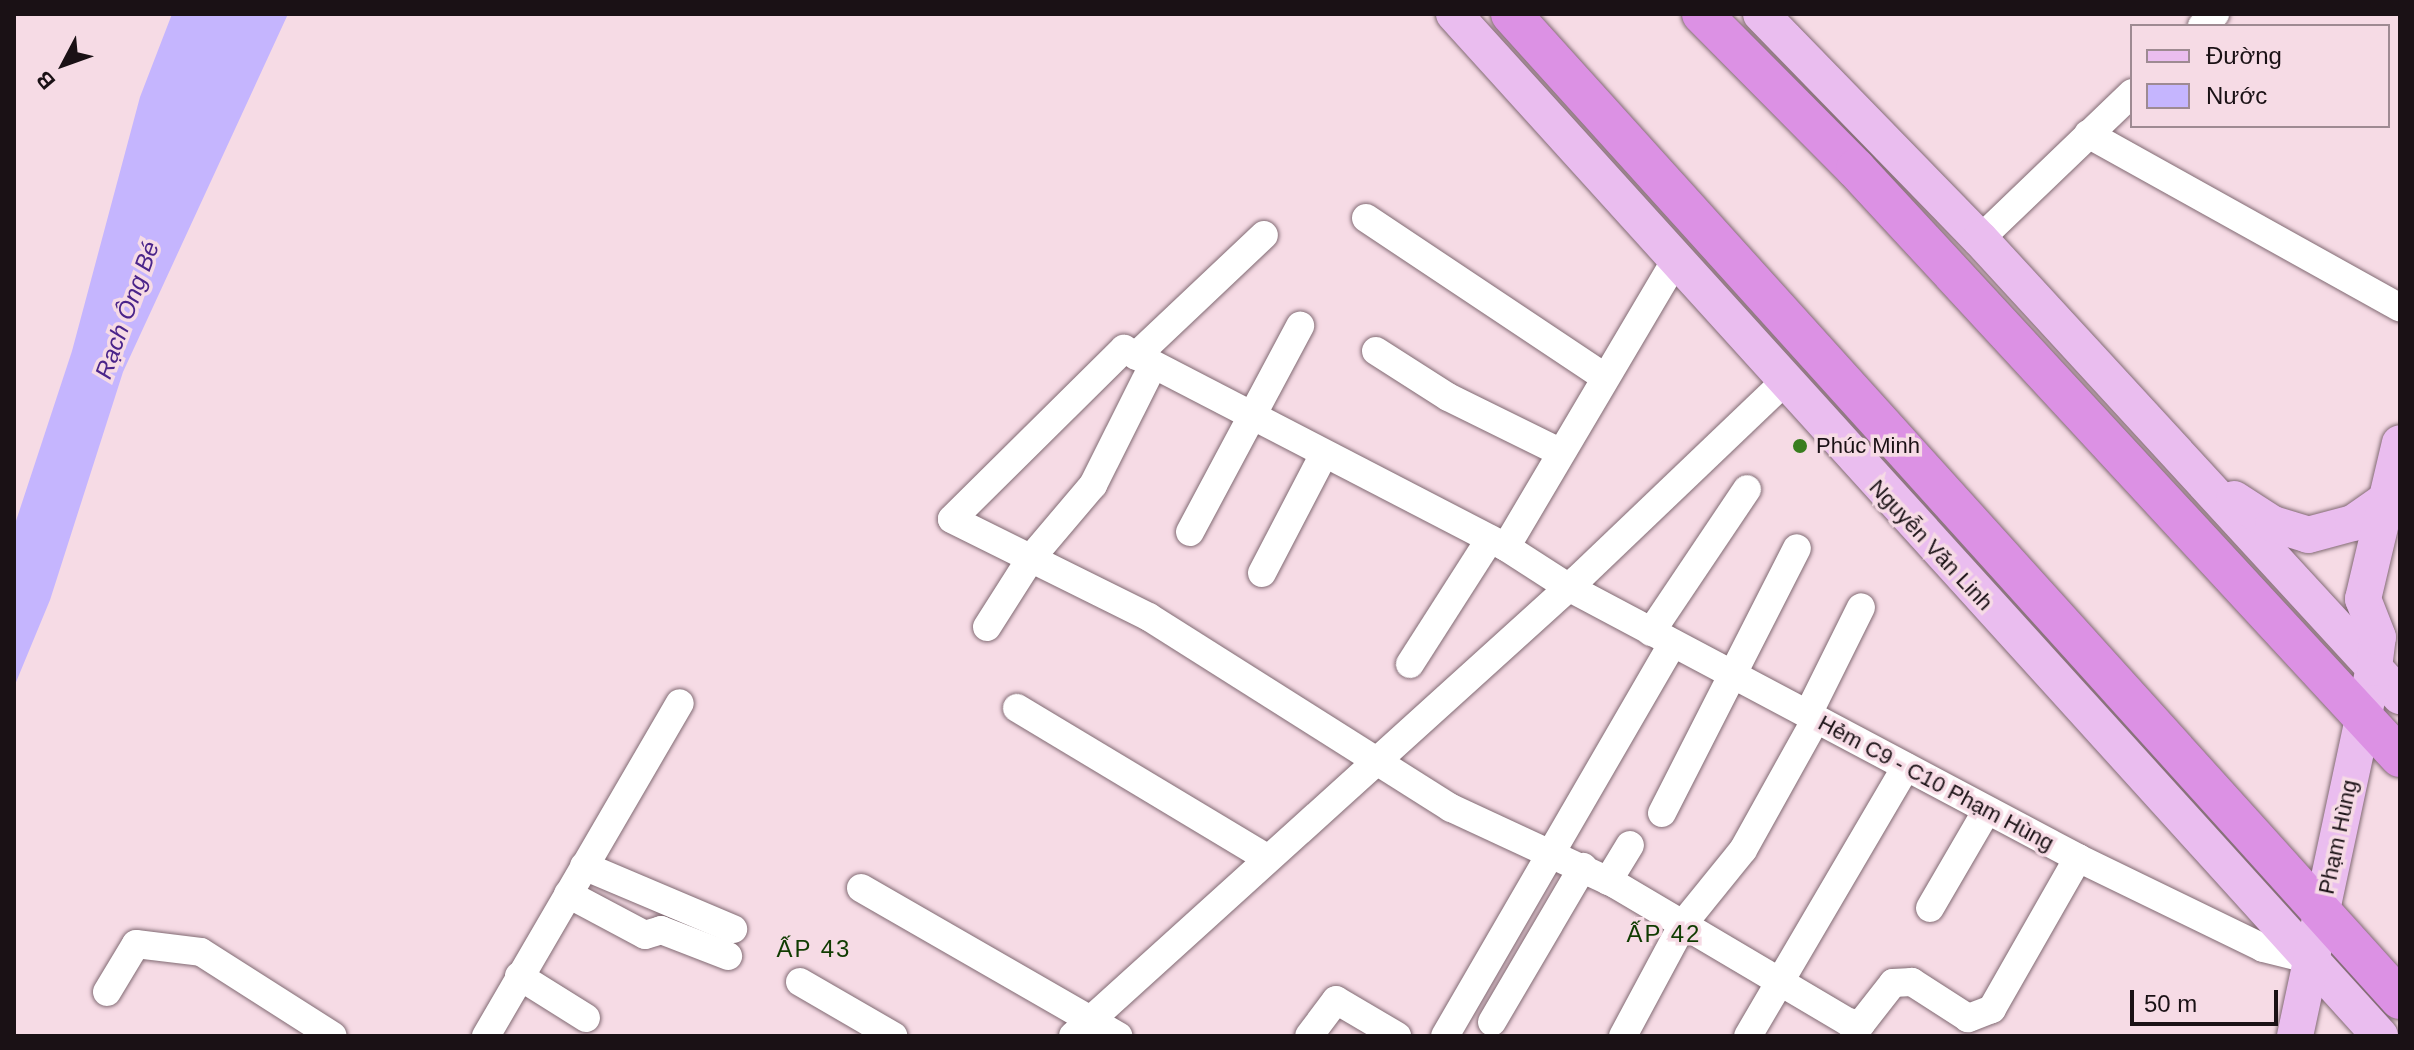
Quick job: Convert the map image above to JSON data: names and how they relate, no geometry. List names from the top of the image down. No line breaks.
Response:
{"streets":{"highway":["Nguyễn Văn Linh"],"main road":["Phạm Hùng"],"street":["Hẻm C9 - C10 Phạm Hùng"]},"crossings":[["Nguyễn Văn Linh","Hẻm C9 - C10 Phạm Hùng"],["Nguyễn Văn Linh","Phạm Hùng"],["Hẻm C9 - C10 Phạm Hùng","Phạm Hùng"]],"districts":["ẤP 42","ẤP 43"],"water":["Rạch Ông Bé"],"places":["Phúc Minh"],"legend":["Đường","Nước"],"scale_bar":"50 m","north":"bottom left"}
